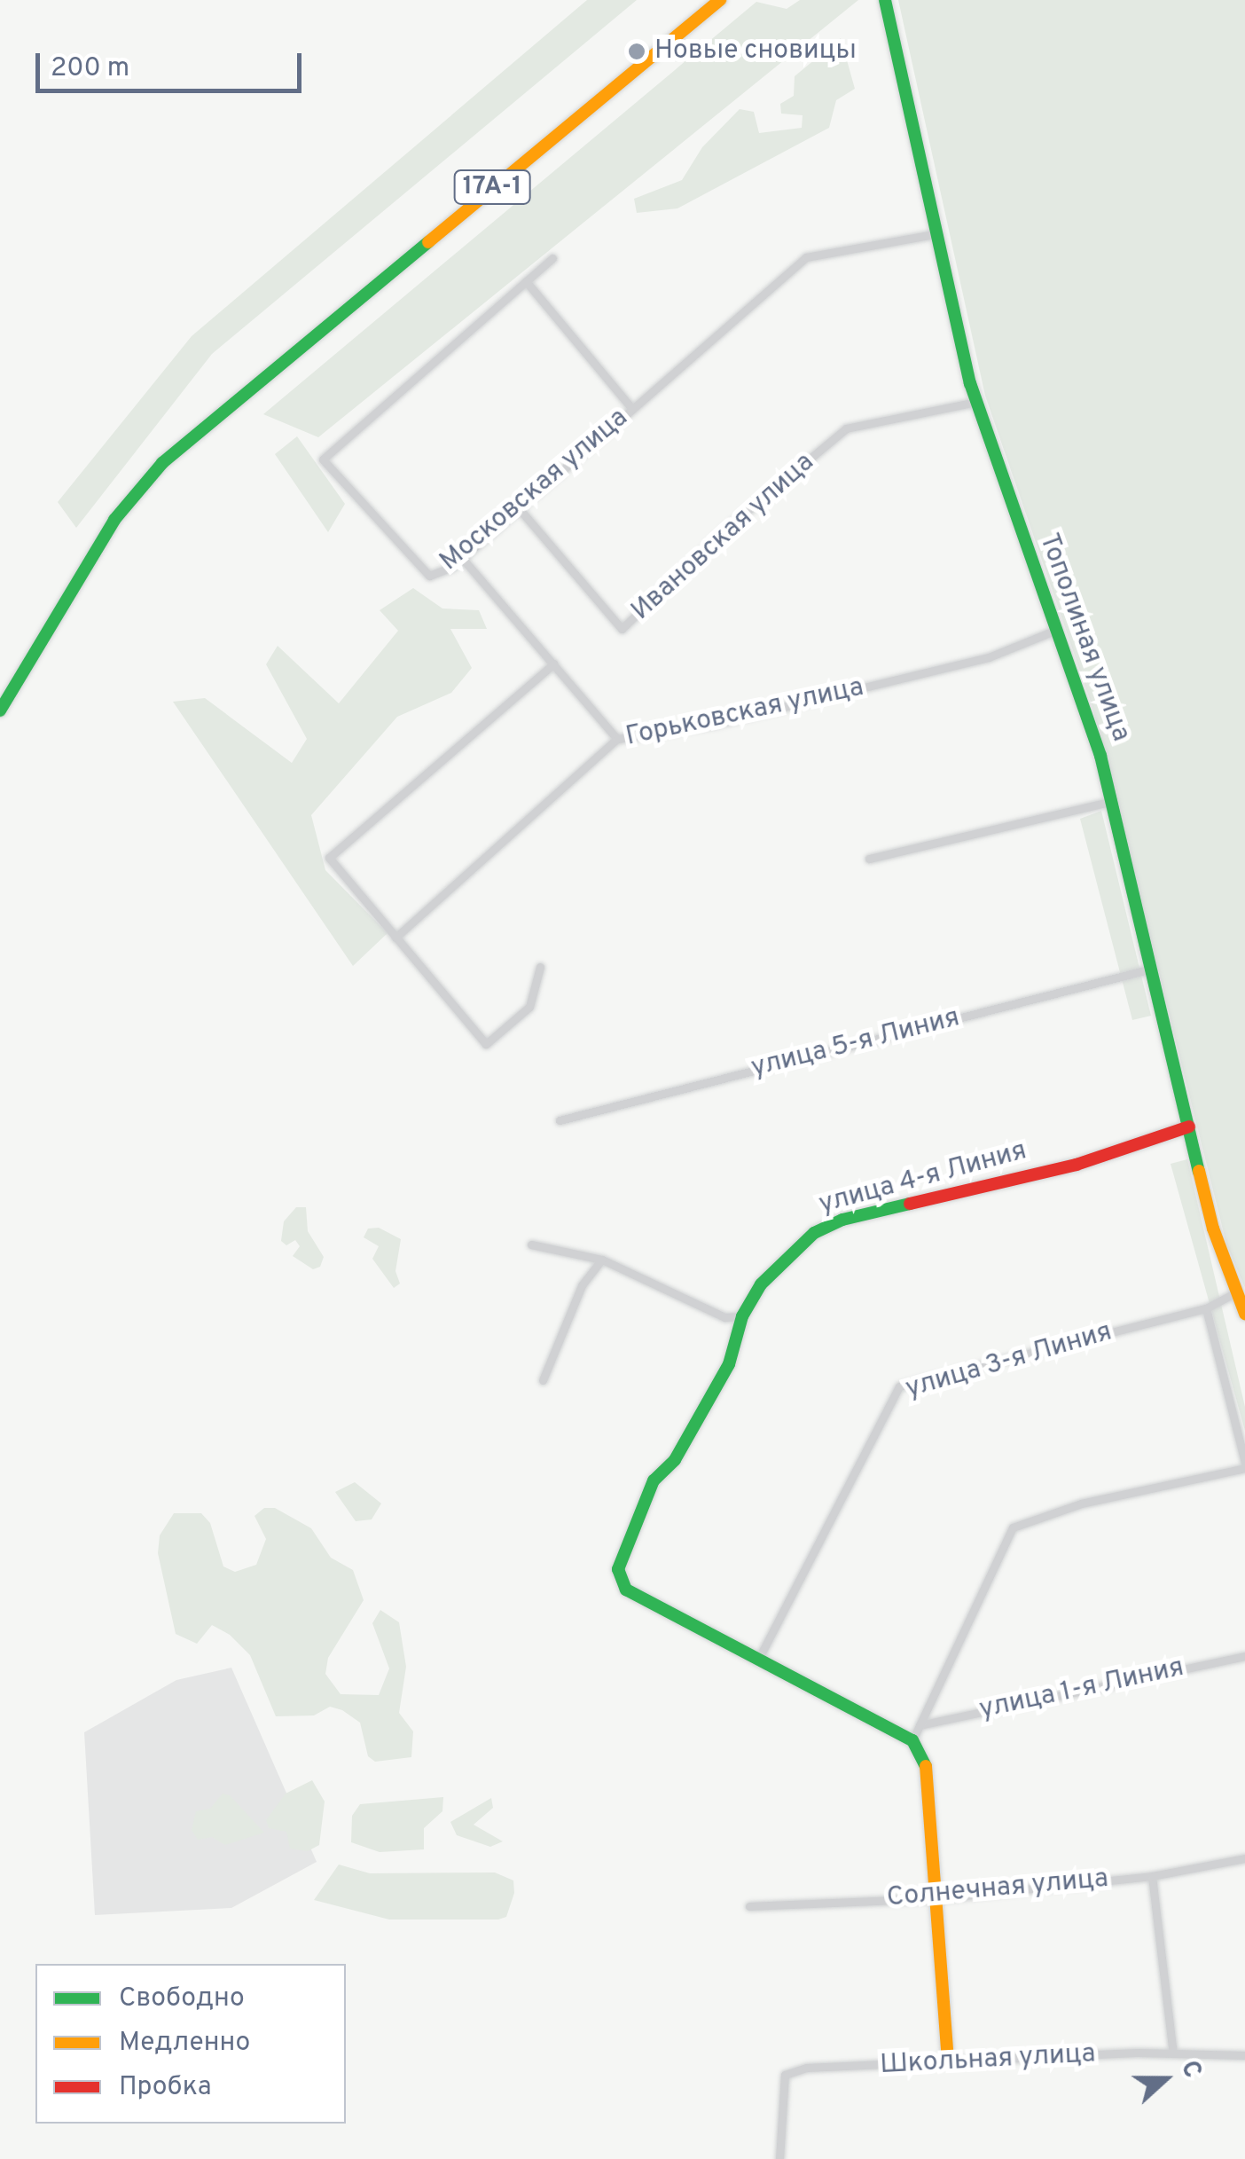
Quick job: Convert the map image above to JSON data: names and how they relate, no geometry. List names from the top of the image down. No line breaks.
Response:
{"streets":{"street":["17А-1","Московская улица","Ивановская улица","Тополиная улица","Горьковская улица","улица 5-я Линия","улица 4-я Линия","улица 3-я Линия","улица 1-я Линия","Солнечная улица","Школьная улица"]},"crossings":[["Московская улица","Ивановская улица"],["Московская улица","Тополиная улица"],["Ивановская улица","Тополиная улица"],["Тополиная улица","Горьковская улица"],["Тополиная улица","улица 5-я Линия"],["Тополиная улица","улица 4-я Линия"],["Тополиная улица","улица 3-я Линия"],["улица 4-я Линия","улица 3-я Линия"]],"places":["Новые сновицы"],"legend":["Свободно","Медленно","Пробка"],"scale_bar":"200 m","north":"right"}
